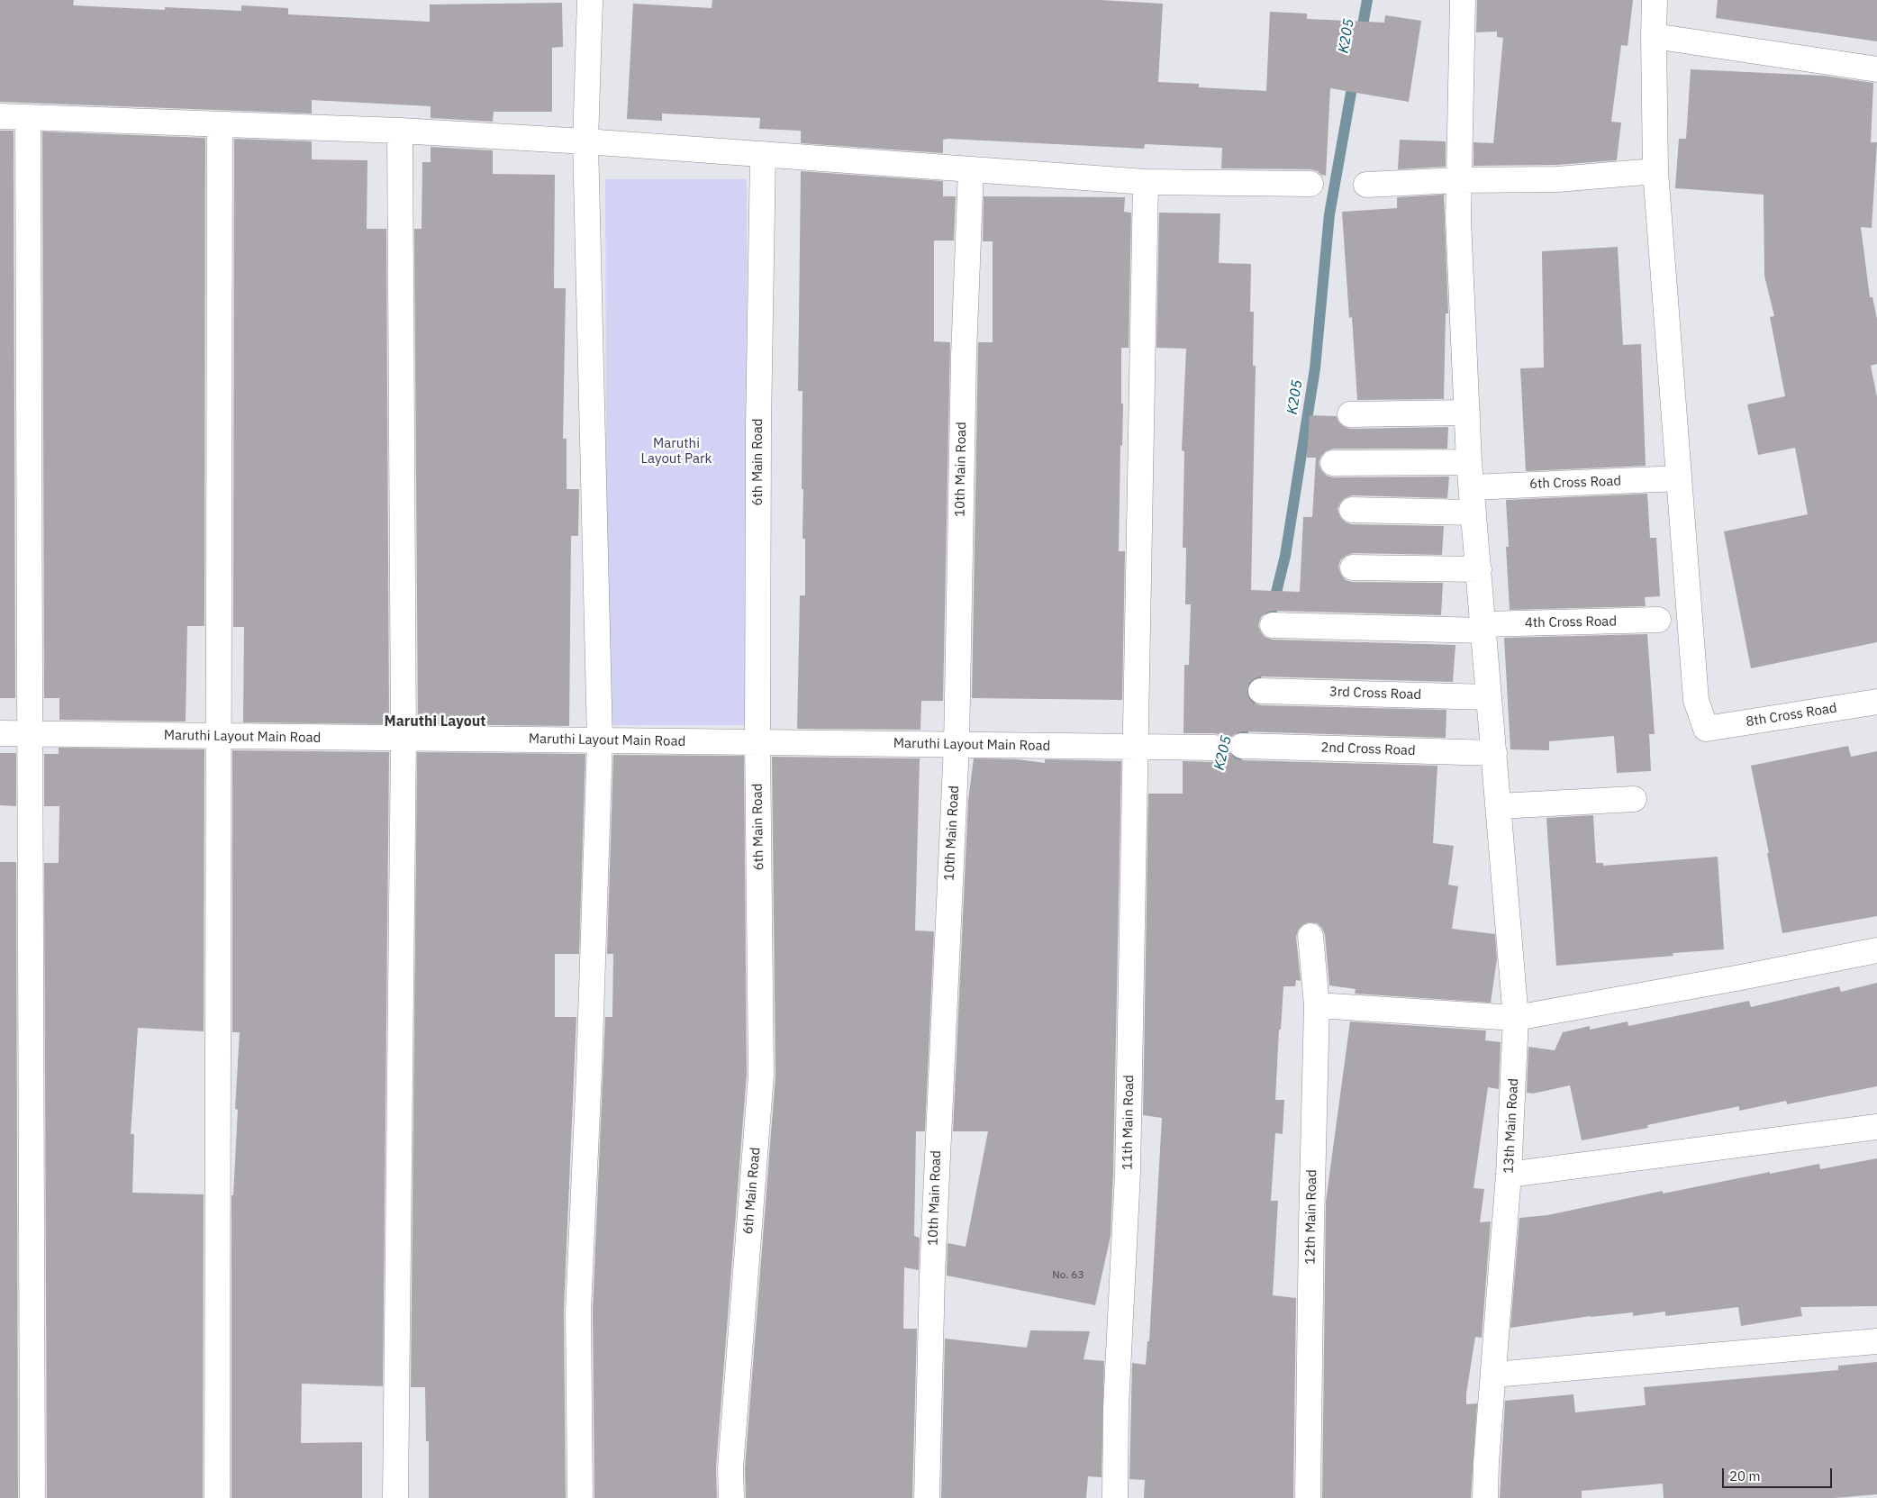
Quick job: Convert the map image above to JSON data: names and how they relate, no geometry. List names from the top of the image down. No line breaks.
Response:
{"streets":{"street":["6th Main Road","10th Main Road","6th Cross Road","4th Cross Road","3rd Cross Road","8th Cross Road","Maruthi Layout Main Road","2nd Cross Road","11th Main Road","13th Main Road","12th Main Road"]},"crossings":[["6th Main Road","Maruthi Layout Main Road"],["10th Main Road","Maruthi Layout Main Road"],["6th Cross Road","8th Cross Road"],["6th Cross Road","13th Main Road"],["4th Cross Road","13th Main Road"],["3rd Cross Road","13th Main Road"],["Maruthi Layout Main Road","11th Main Road"],["2nd Cross Road","13th Main Road"]],"districts":["Maruthi Layout"],"water":["K205"],"parks":["Maruthi Layout Park"],"house_numbers":["No. 63"],"scale_bar":"20 m"}
